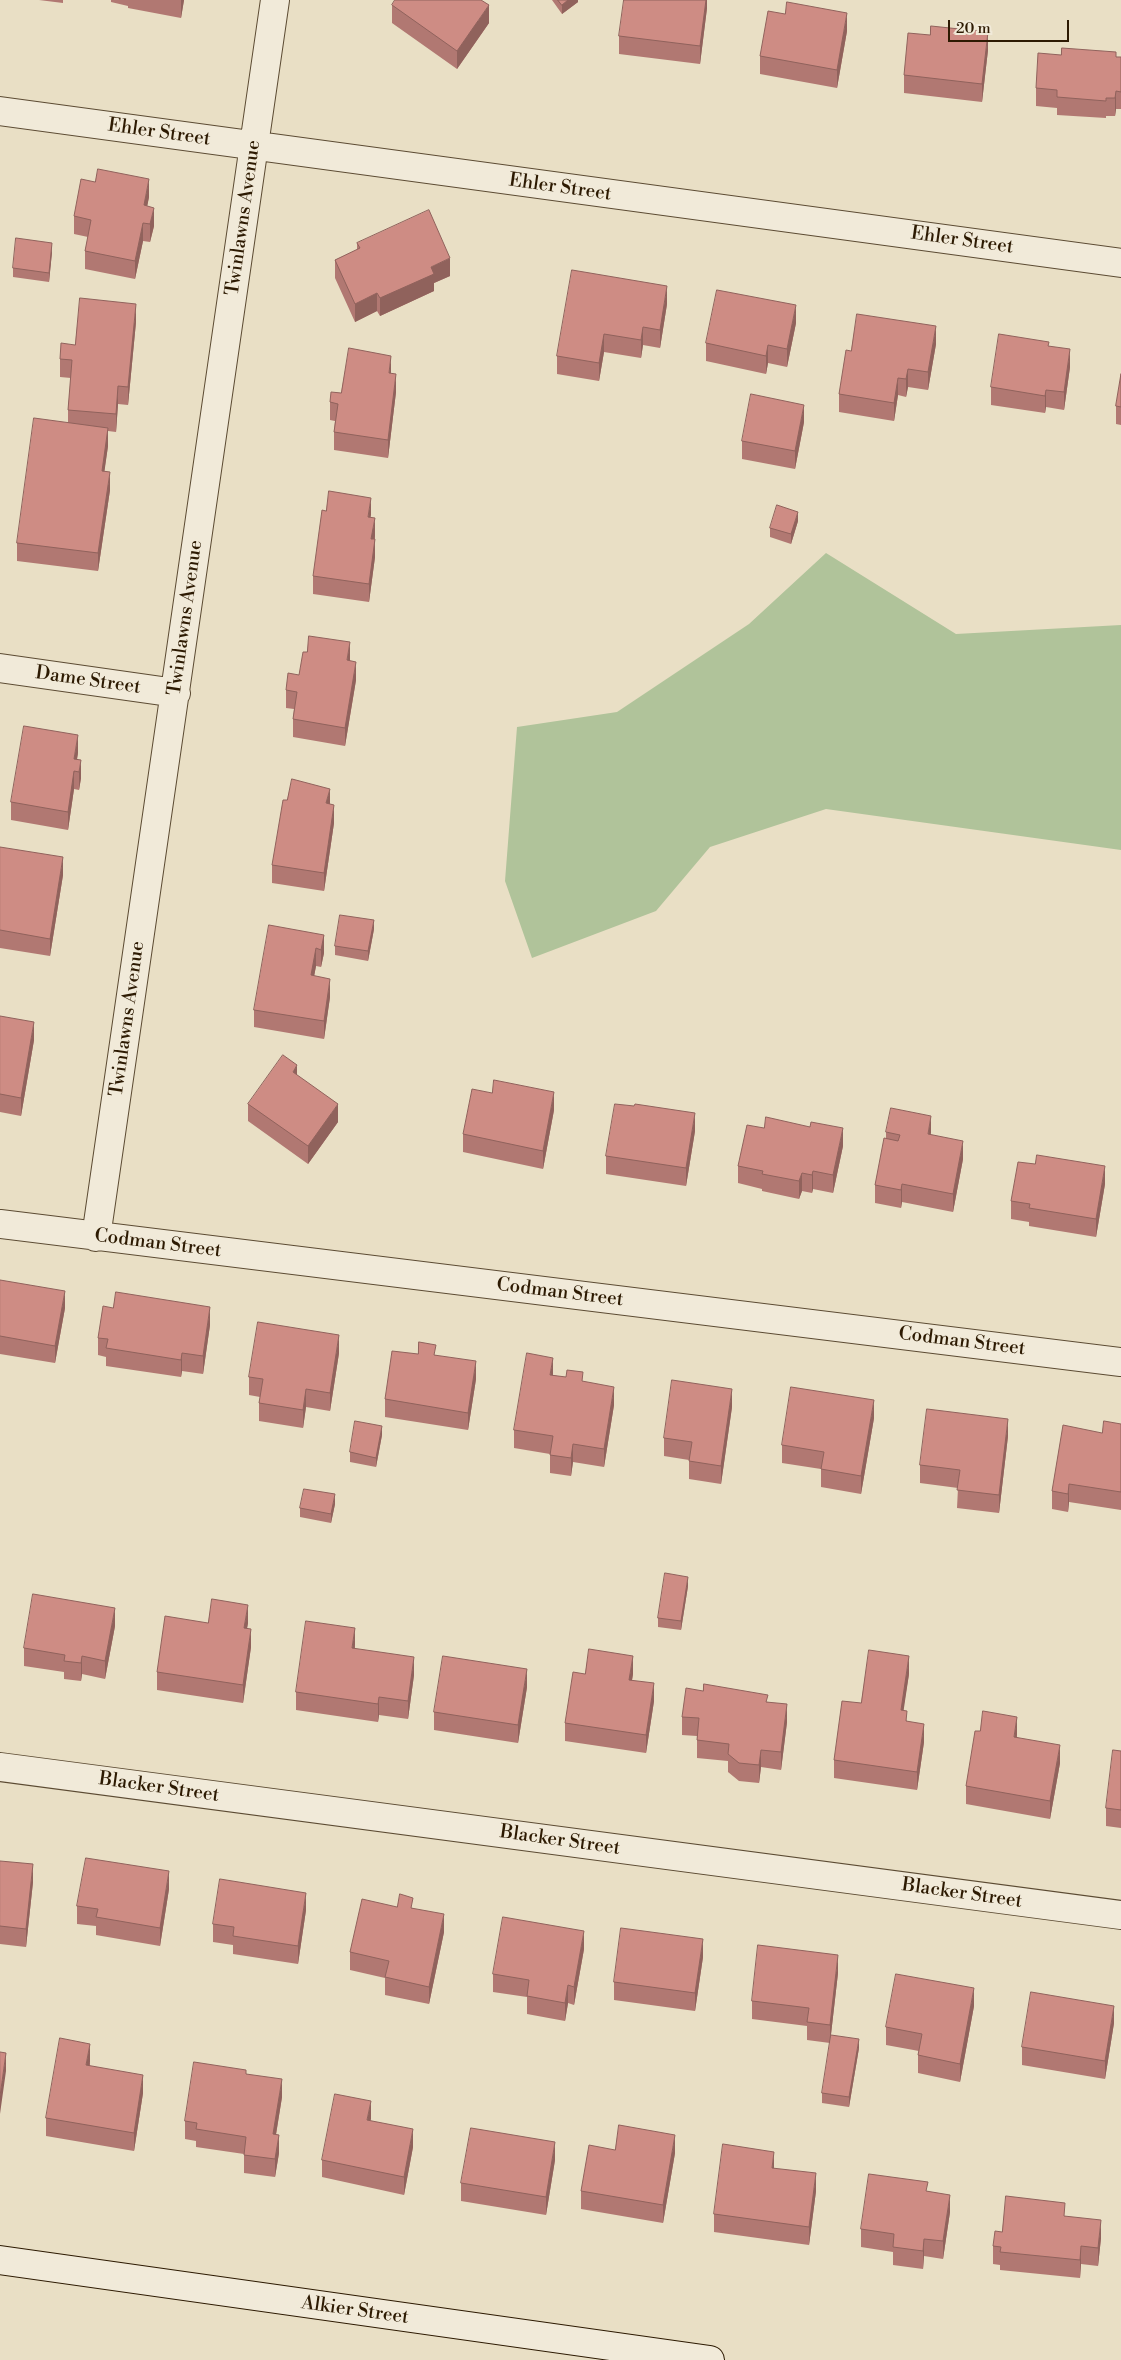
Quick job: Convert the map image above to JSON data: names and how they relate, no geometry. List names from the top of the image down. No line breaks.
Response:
{"streets":{"street":["Ehler Street","Twinlawns Avenue","Dame Street","Codman Street","Blacker Street","Alkier Street"]},"crossings":[["Ehler Street","Twinlawns Avenue"],["Twinlawns Avenue","Dame Street"],["Twinlawns Avenue","Codman Street"]],"scale_bar":"20 m"}
